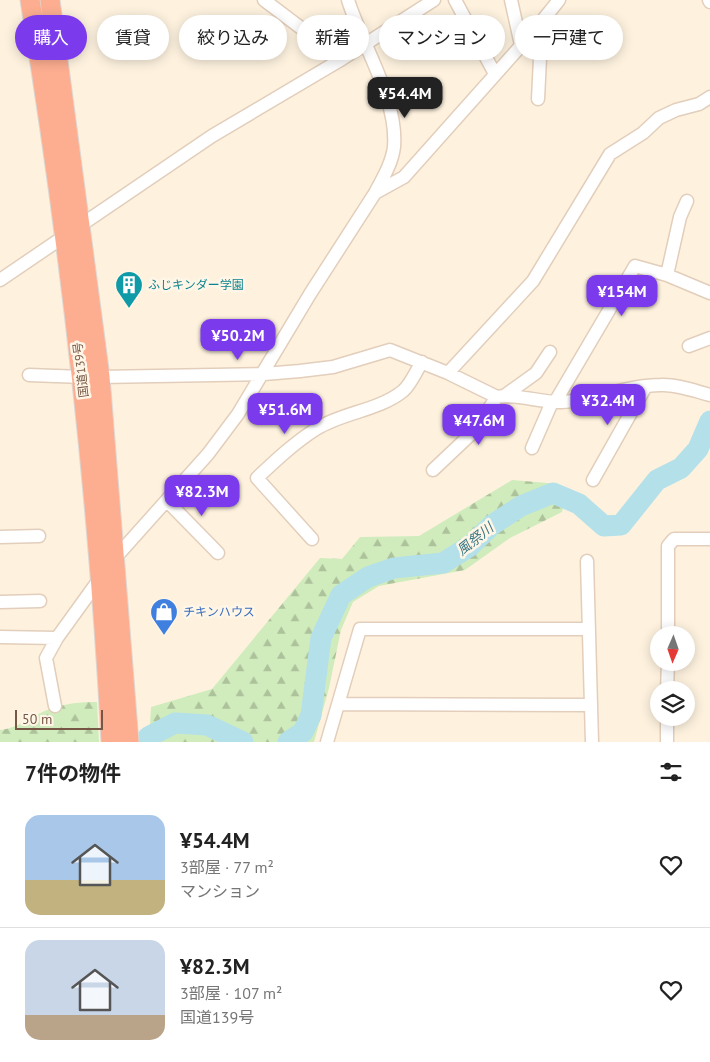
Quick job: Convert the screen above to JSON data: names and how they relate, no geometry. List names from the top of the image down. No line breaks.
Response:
{"streets":{"highway":["国道139号"]},"water":["風祭川"],"places":{"building":["ふじキンダー学園"],"shop":["チキンハウス"]},"scale_bar":"50 m","north":"bottom","page":{"chip":["購入","賃貸","絞り込み","新着","マンション","一戸建て"],"price":["¥54.4M","¥154M","¥50.2M","¥32.4M","¥51.6M","¥47.6M","¥82.3M"],"scale":"50 m","heading":"7件の物件","list":[{"name":"¥54.4M","note":"3部屋 · 77 m² · マンション"},{"name":"¥82.3M","note":"3部屋 · 107 m² · 国道139号"}]}}
